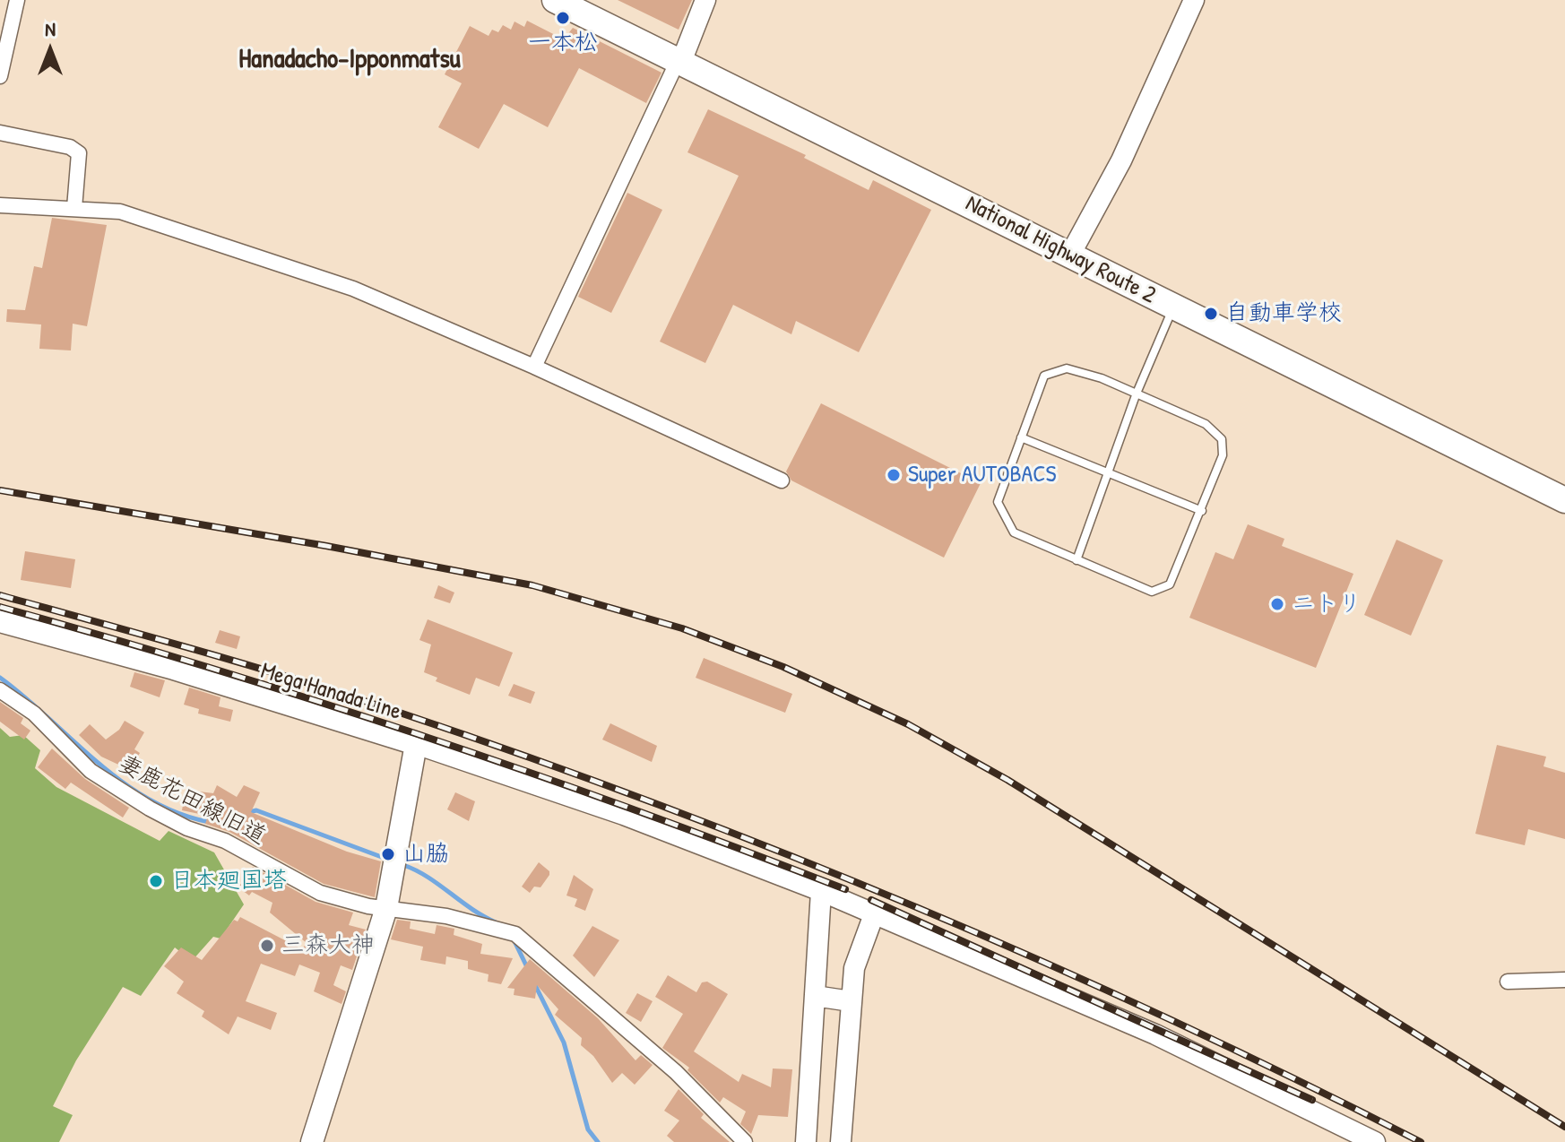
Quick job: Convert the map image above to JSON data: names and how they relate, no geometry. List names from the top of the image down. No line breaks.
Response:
{"streets":{"highway":["National Highway Route 2"],"main road":["Mega Hanada Line"],"street":["妻鹿花田線旧道"]},"crossings":[["Mega Hanada Line","妻鹿花田線旧道"]],"districts":["Hanadacho-Ipponmatsu"],"places":["一本松","自動車学校","Super AUTOBACS","ニトリ","山脇","日本廻国塔","三森大神"],"north":"top"}
